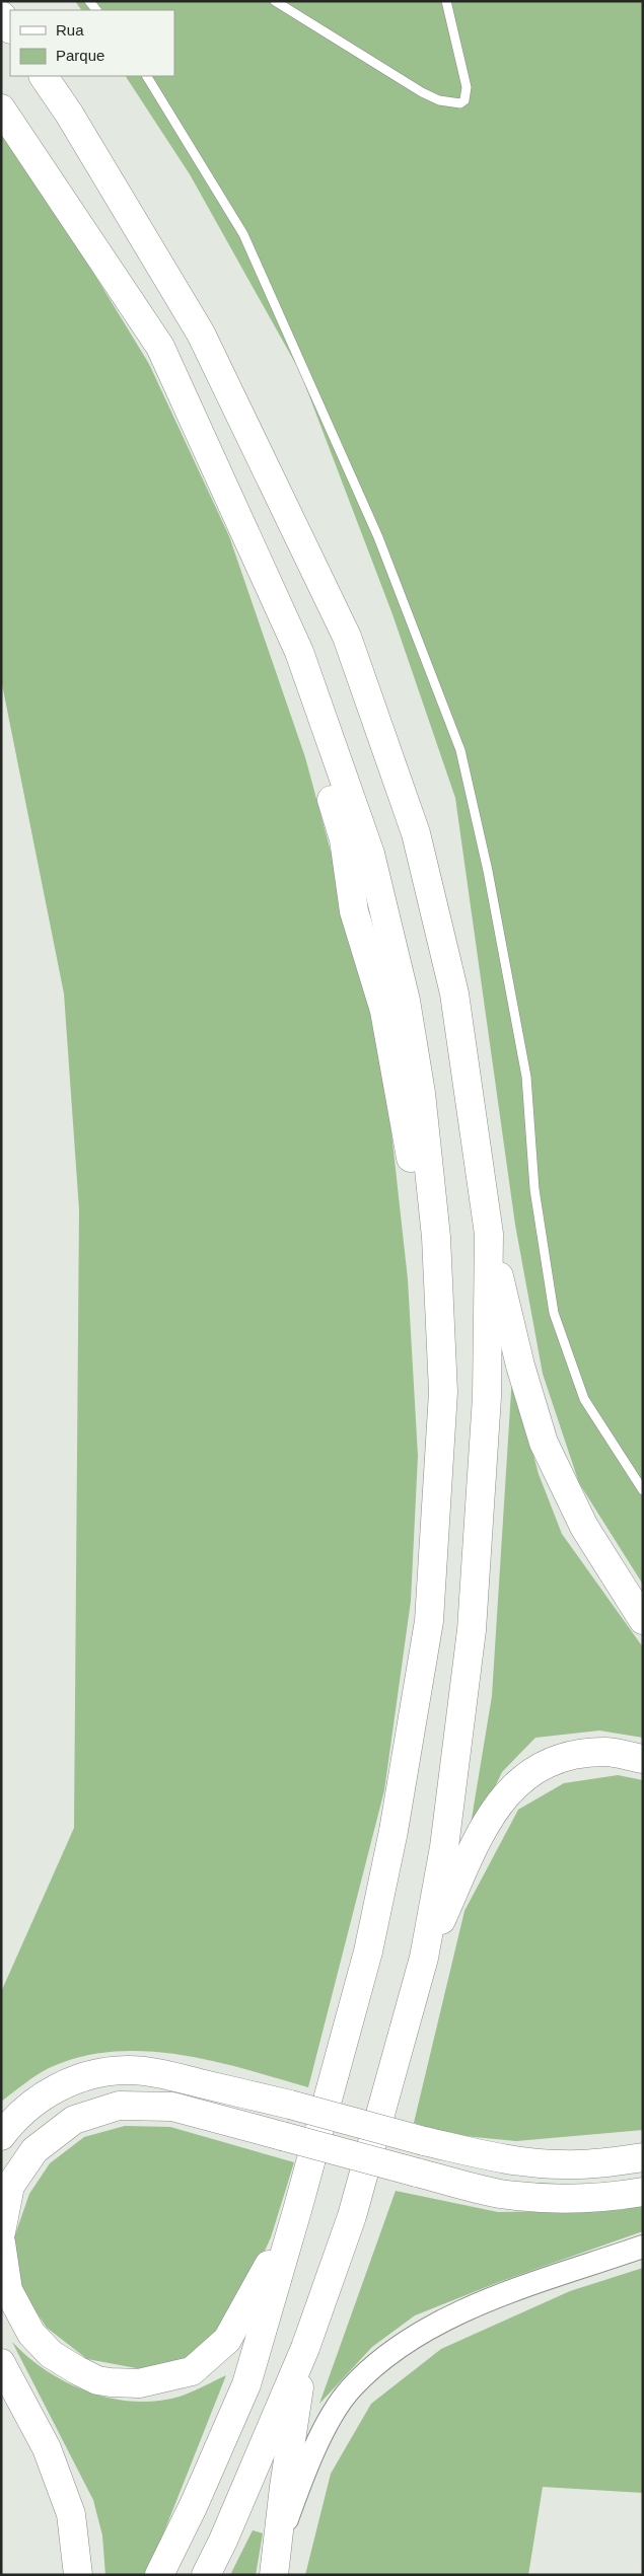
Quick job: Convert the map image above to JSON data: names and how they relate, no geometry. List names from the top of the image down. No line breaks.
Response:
{"legend":["Rua","Parque"]}
